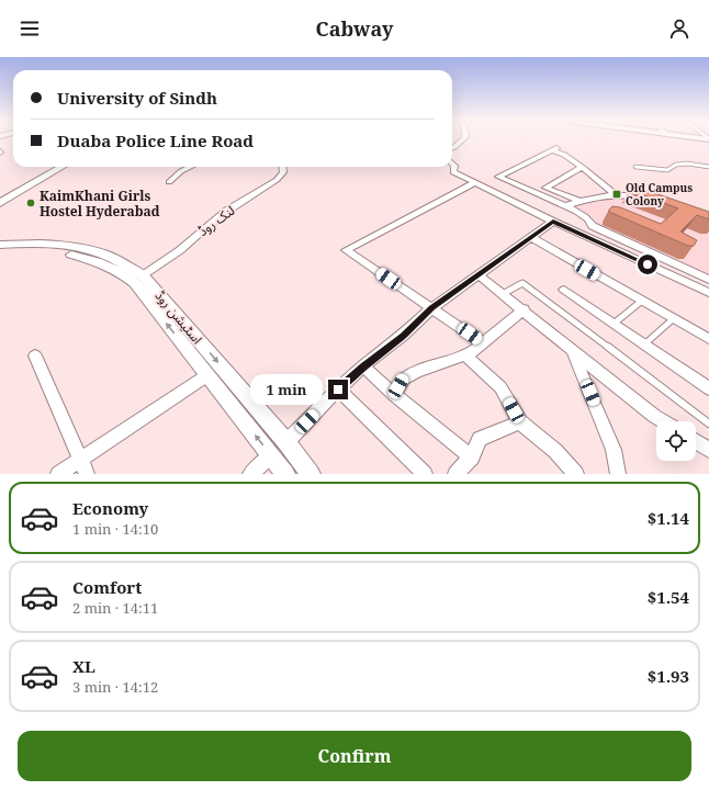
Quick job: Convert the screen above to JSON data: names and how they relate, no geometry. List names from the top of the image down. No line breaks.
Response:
{"streets":{"street":["لنک روڈ","اسٹیشن روڈ"]},"crossings":[["لنک روڈ","اسٹیشن روڈ"]],"places":{"transit":["Old Campus Colony"],"other":["KaimKhani Girls Hostel Hyderabad"]},"page":{"header":"Cabway","banner":["University of Sindh","Duaba Police Line Road"],"bubble":"1 min","list":[{"name":"Economy","note":"1 min · 14:10","value":"$1.14"},{"name":"Comfort","note":"2 min · 14:11","value":"$1.54"},{"name":"XL","note":"3 min · 14:12","value":"$1.93"}],"buttons":"Confirm"}}
